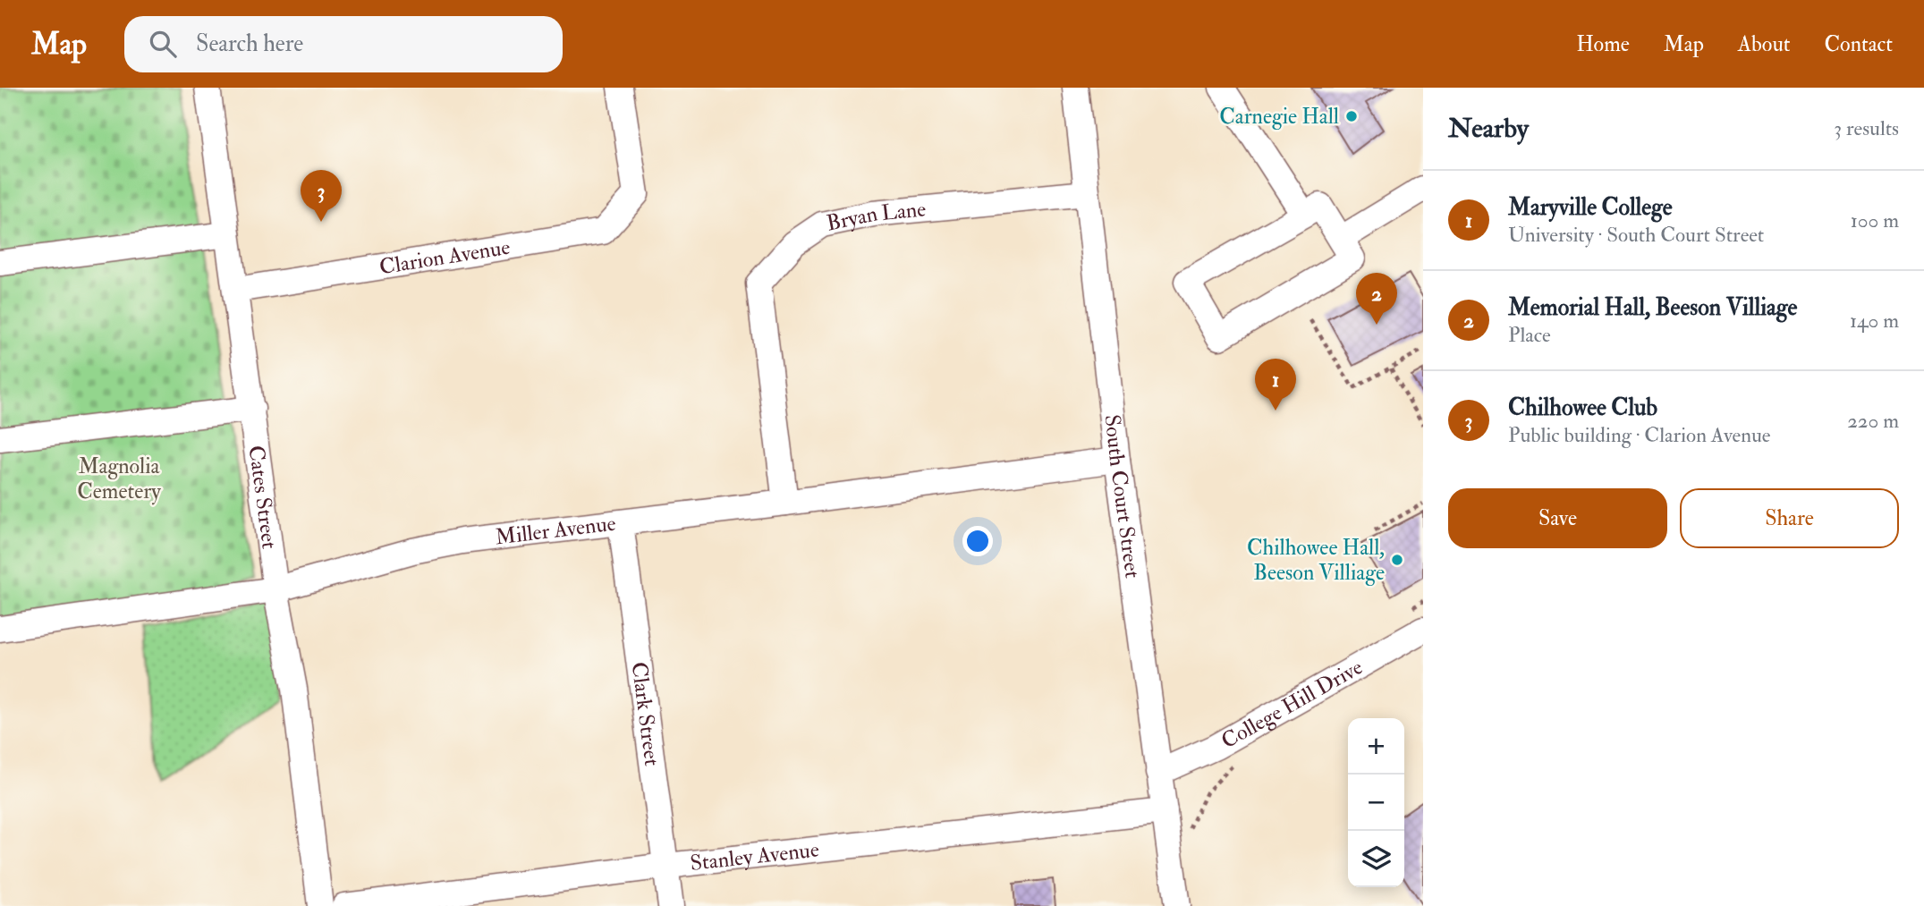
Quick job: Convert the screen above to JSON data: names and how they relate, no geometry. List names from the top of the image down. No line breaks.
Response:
{"streets":{"street":["Bryan Lane","Clarion Avenue","Cates Street","South Court Street","Miller Avenue","College Hill Drive","Clark Street","Stanley Avenue"]},"crossings":[["Bryan Lane","South Court Street"],["Bryan Lane","Miller Avenue"],["Clarion Avenue","Cates Street"],["Cates Street","Miller Avenue"],["South Court Street","Miller Avenue"],["South Court Street","College Hill Drive"],["South Court Street","Stanley Avenue"],["Miller Avenue","Clark Street"],["Clark Street","Stanley Avenue"]],"parks":["Magnolia Cemetery"],"places":["Carnegie Hall","Chilhowee Hall, Beeson Villiage"],"page":{"header":"Map","search":"Search here","nav":["Home","Map","About","Contact"],"heading":["Nearby","3 results"],"list":[{"mark":"1","name":"Maryville College","note":"University · South Court Street","value":"100 m"},{"mark":"2","name":"Memorial Hall, Beeson Villiage","note":"Place","value":"140 m"},{"mark":"3","name":"Chilhowee Club","note":"Public building · Clarion Avenue","value":"220 m"}],"pins":["3","2","1"],"buttons":["Save","Share"],"map_buttons":["+","−"]}}
